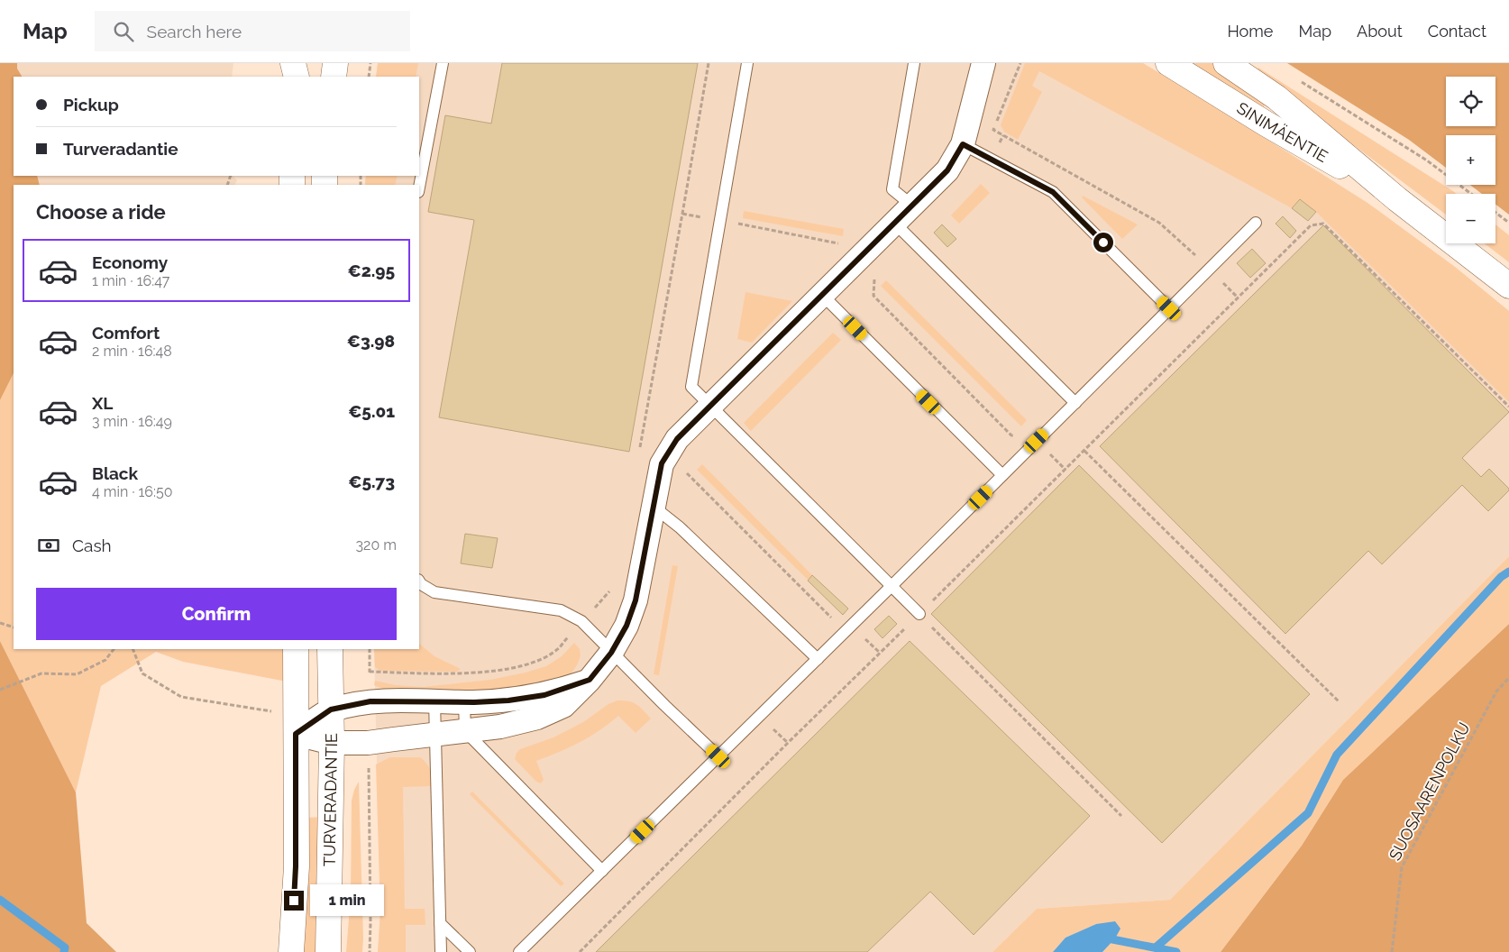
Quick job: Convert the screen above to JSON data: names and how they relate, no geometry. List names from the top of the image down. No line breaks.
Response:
{"streets":{"main road":["SINIMÄENTIE","TURVERADANTIE"],"path":["SUOSAARENPOLKU"]},"page":{"header":"Map","search":"Search here","nav":["Home","Map","About","Contact"],"map_buttons":["+","−"],"banner":["Pickup","Turveradantie"],"heading":"Choose a ride","list":[{"name":"Economy","note":"1 min · 16:47","value":"€2.95"},{"name":"Comfort","note":"2 min · 16:48","value":"€3.98"},{"name":"XL","note":"3 min · 16:49","value":"€5.01"},{"name":"Black","note":"4 min · 16:50","value":"€5.73"}],"pay":["Cash","320 m"],"buttons":"Confirm","bubble":"1 min"}}
